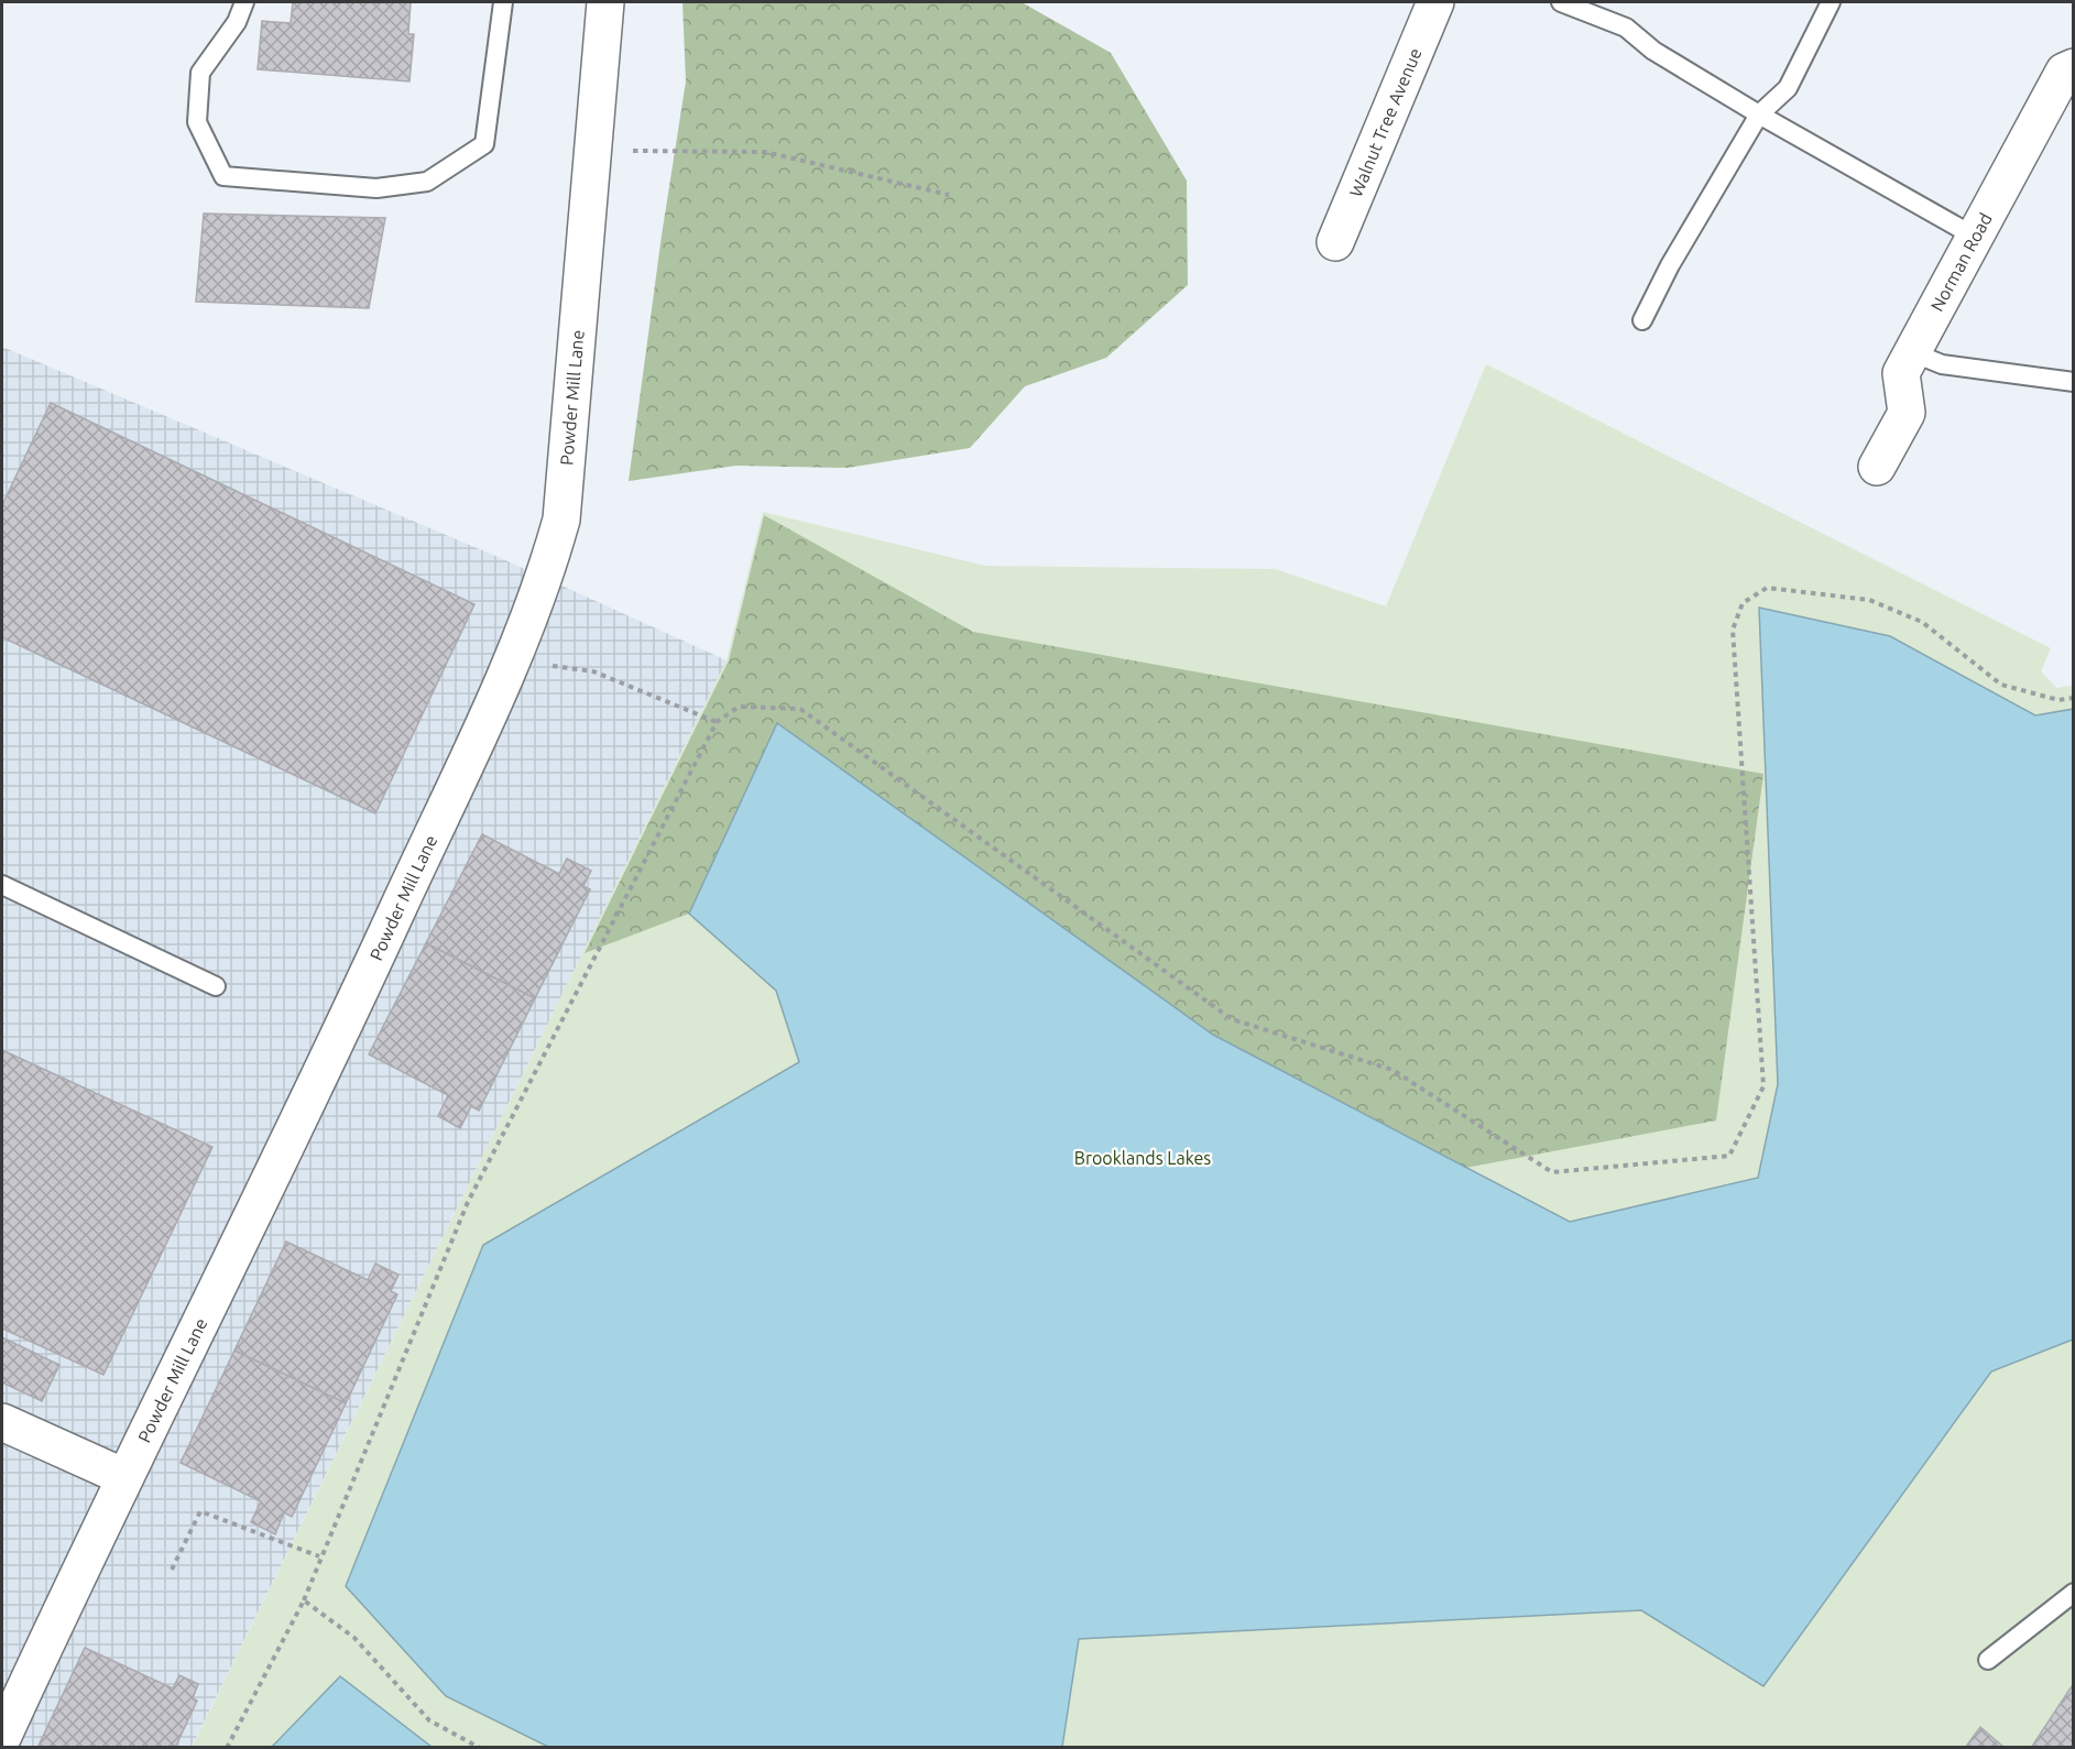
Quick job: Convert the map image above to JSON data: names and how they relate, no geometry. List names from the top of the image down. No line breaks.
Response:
{"streets":{"street":["Walnut Tree Avenue","Norman Road","Powder Mill Lane"]},"parks":["Brooklands Lakes"]}
